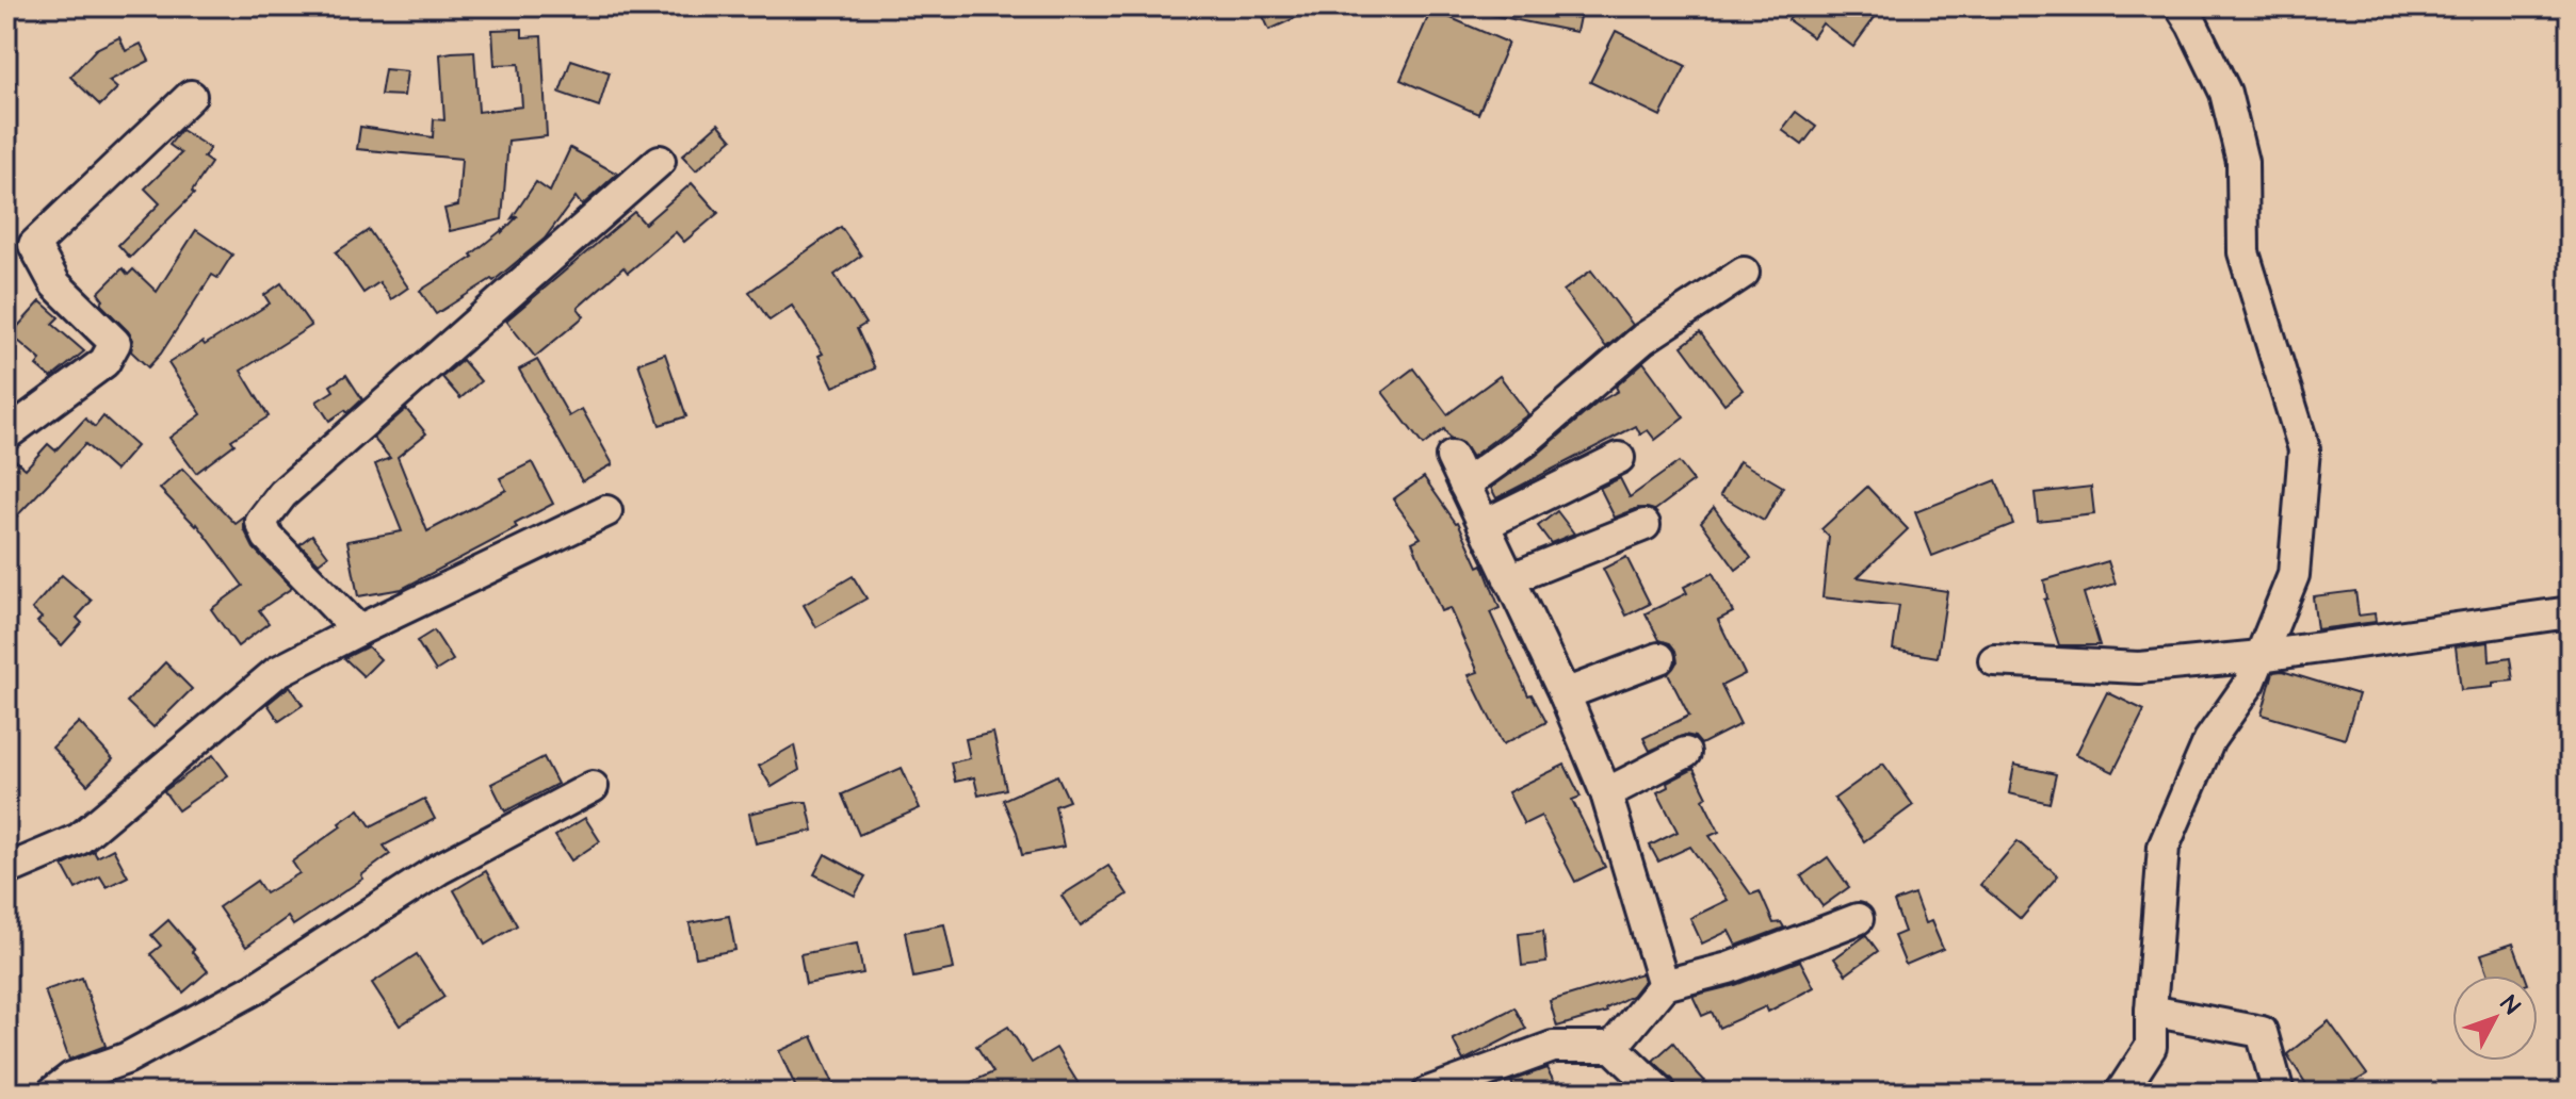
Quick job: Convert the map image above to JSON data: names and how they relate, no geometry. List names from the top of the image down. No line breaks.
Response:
{"north":"top right"}
